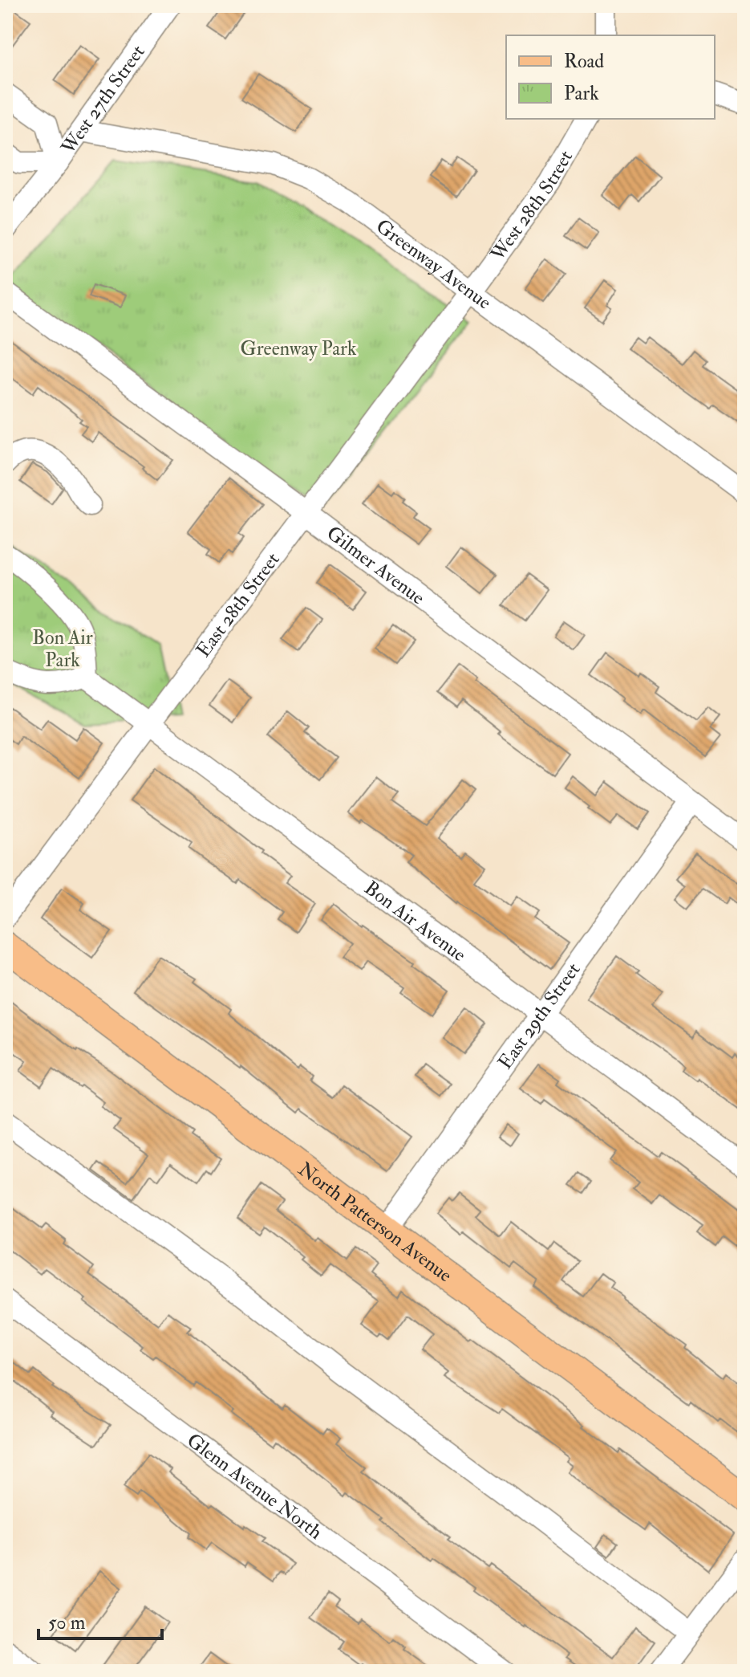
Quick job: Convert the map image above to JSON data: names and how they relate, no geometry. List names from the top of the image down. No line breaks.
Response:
{"streets":{"main road":["North Patterson Avenue"],"street":["West 27th Street","West 28th Street","Greenway Avenue","Gilmer Avenue","East 28th Street","Bon Air Avenue","East 29th Street","Glenn Avenue North"]},"crossings":[["West 27th Street","Greenway Avenue"],["West 28th Street","Greenway Avenue"],["West 28th Street","East 28th Street"],["Greenway Avenue","East 28th Street"],["Gilmer Avenue","East 28th Street"],["Gilmer Avenue","East 29th Street"],["East 28th Street","Bon Air Avenue"],["Bon Air Avenue","East 29th Street"],["East 29th Street","North Patterson Avenue"]],"parks":["Greenway Park","Bon Air Park"],"legend":["Road","Park"],"scale_bar":"50 m"}
